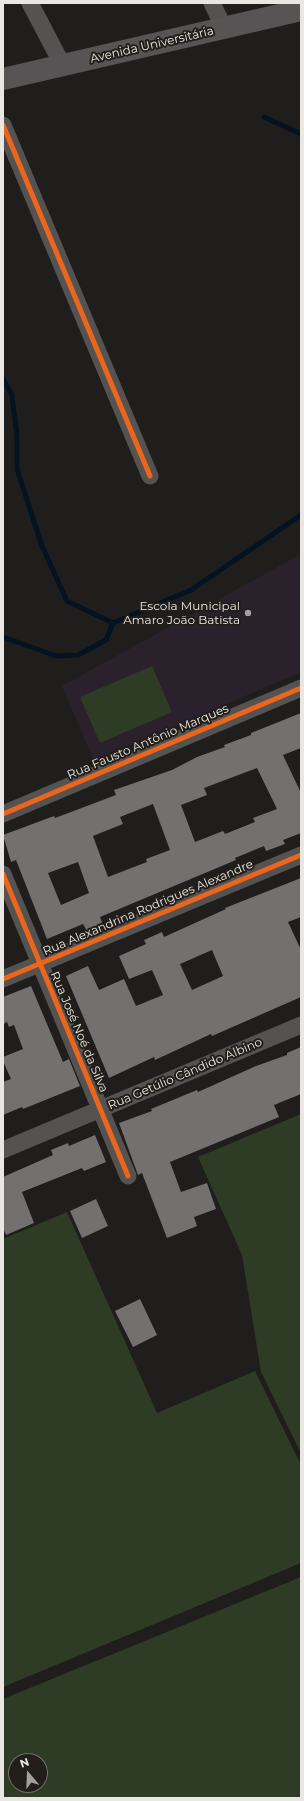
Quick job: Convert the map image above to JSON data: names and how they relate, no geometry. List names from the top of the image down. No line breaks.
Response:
{"streets":{"main road":["Avenida Universitária"],"street":["Rua Fausto Antônio Marques","Rua Alexandrina Rodrigues Alexandre","Rua José Noé da Silva","Rua Getúlio Cândido Albino"]},"crossings":[["Rua Alexandrina Rodrigues Alexandre","Rua José Noé da Silva"],["Rua José Noé da Silva","Rua Getúlio Cândido Albino"]],"places":["Escola Municipal Amaro João Batista"],"north":"top"}
